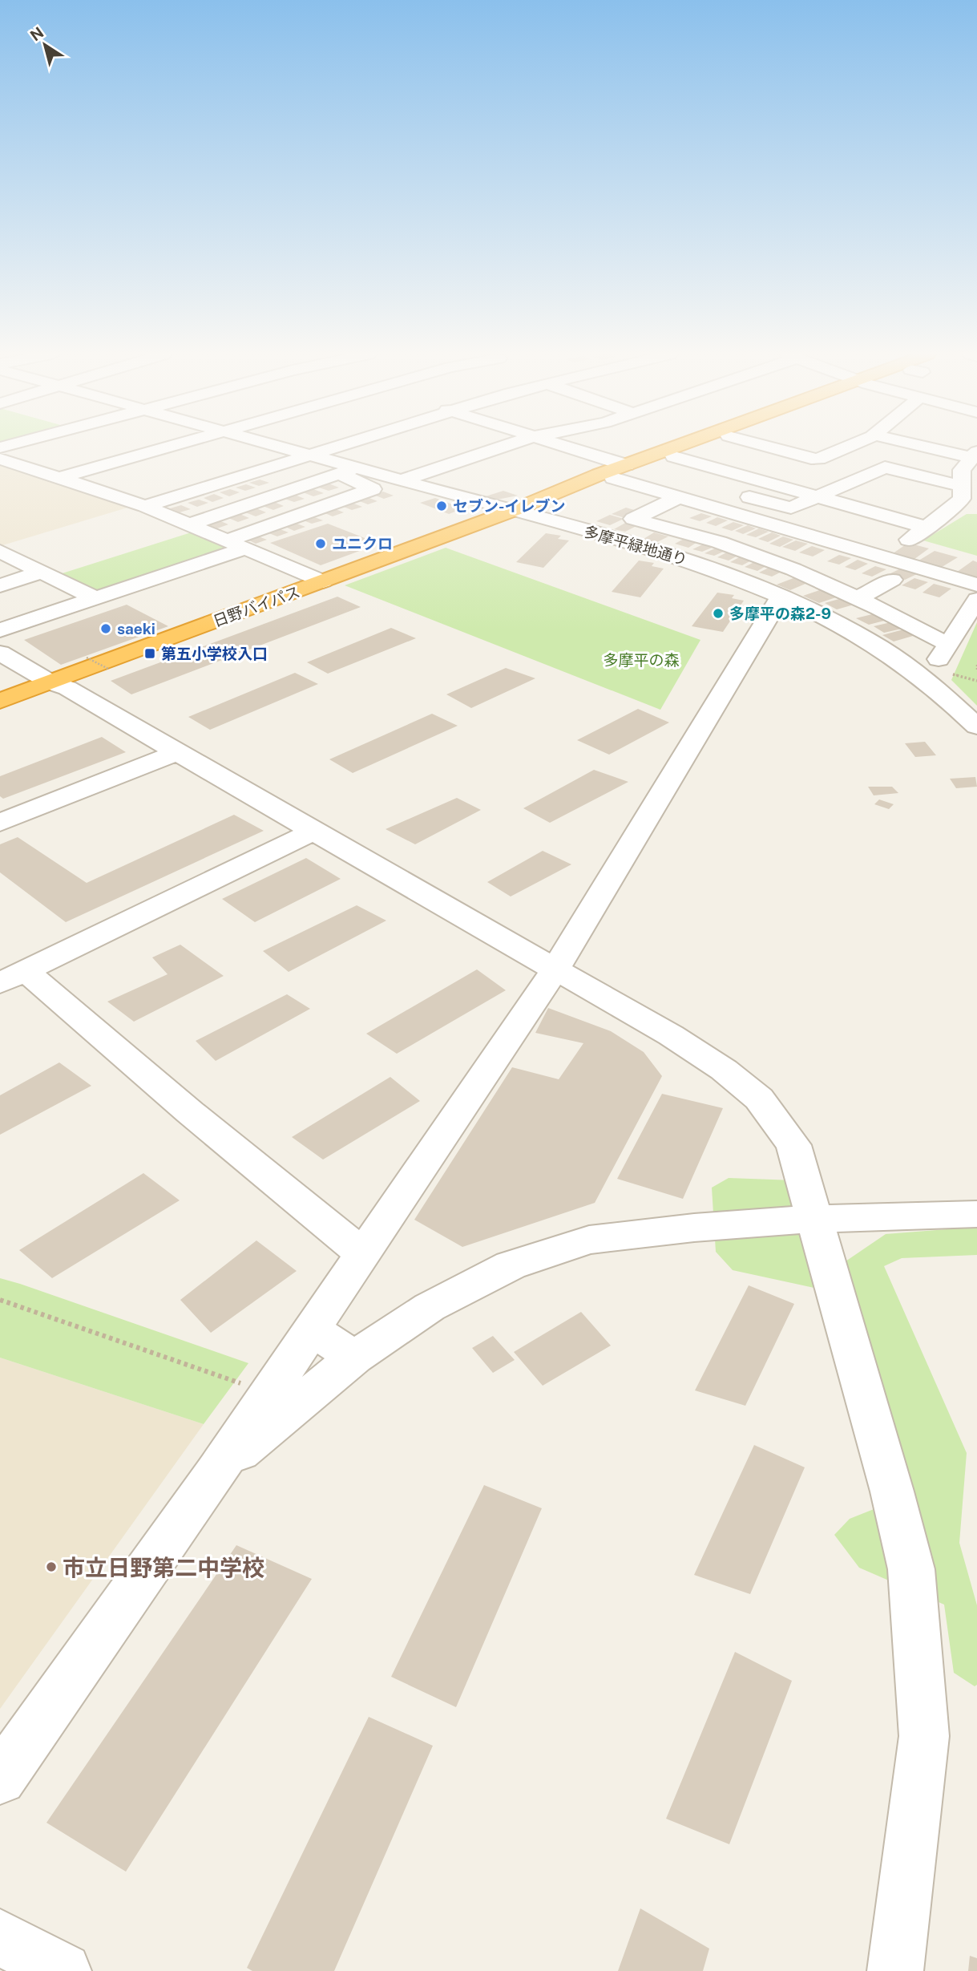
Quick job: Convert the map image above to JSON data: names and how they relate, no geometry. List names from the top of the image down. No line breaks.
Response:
{"streets":{"highway":["日野バイパス"],"street":["多摩平緑地通り"]},"crossings":[["多摩平緑地通り","日野バイパス"]],"parks":["多摩平の森"],"places":{"other":["セブン-イレブン","ユニクロ","多摩平の森2-9","saeki","市立日野第二中学校"],"transit":["第五小学校入口"]},"north":"top left"}
